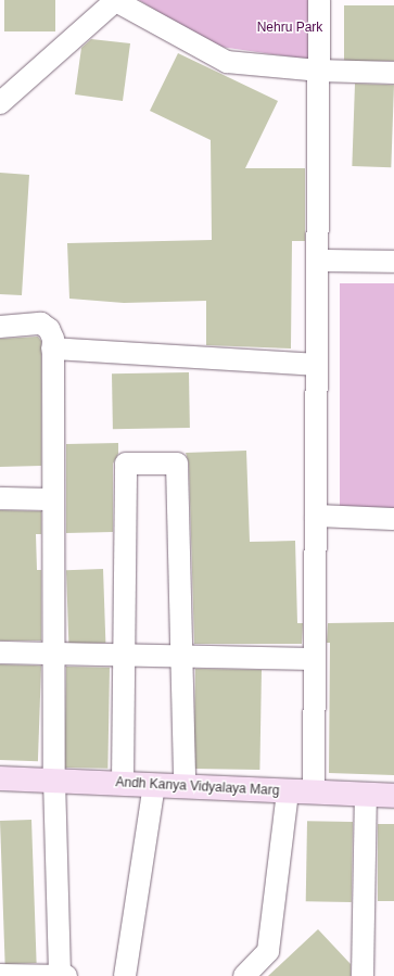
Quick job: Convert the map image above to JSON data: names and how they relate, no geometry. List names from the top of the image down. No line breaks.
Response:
{"streets":{"street":["Andh Kanya Vidyalaya Marg"]},"parks":["Nehru Park"]}
